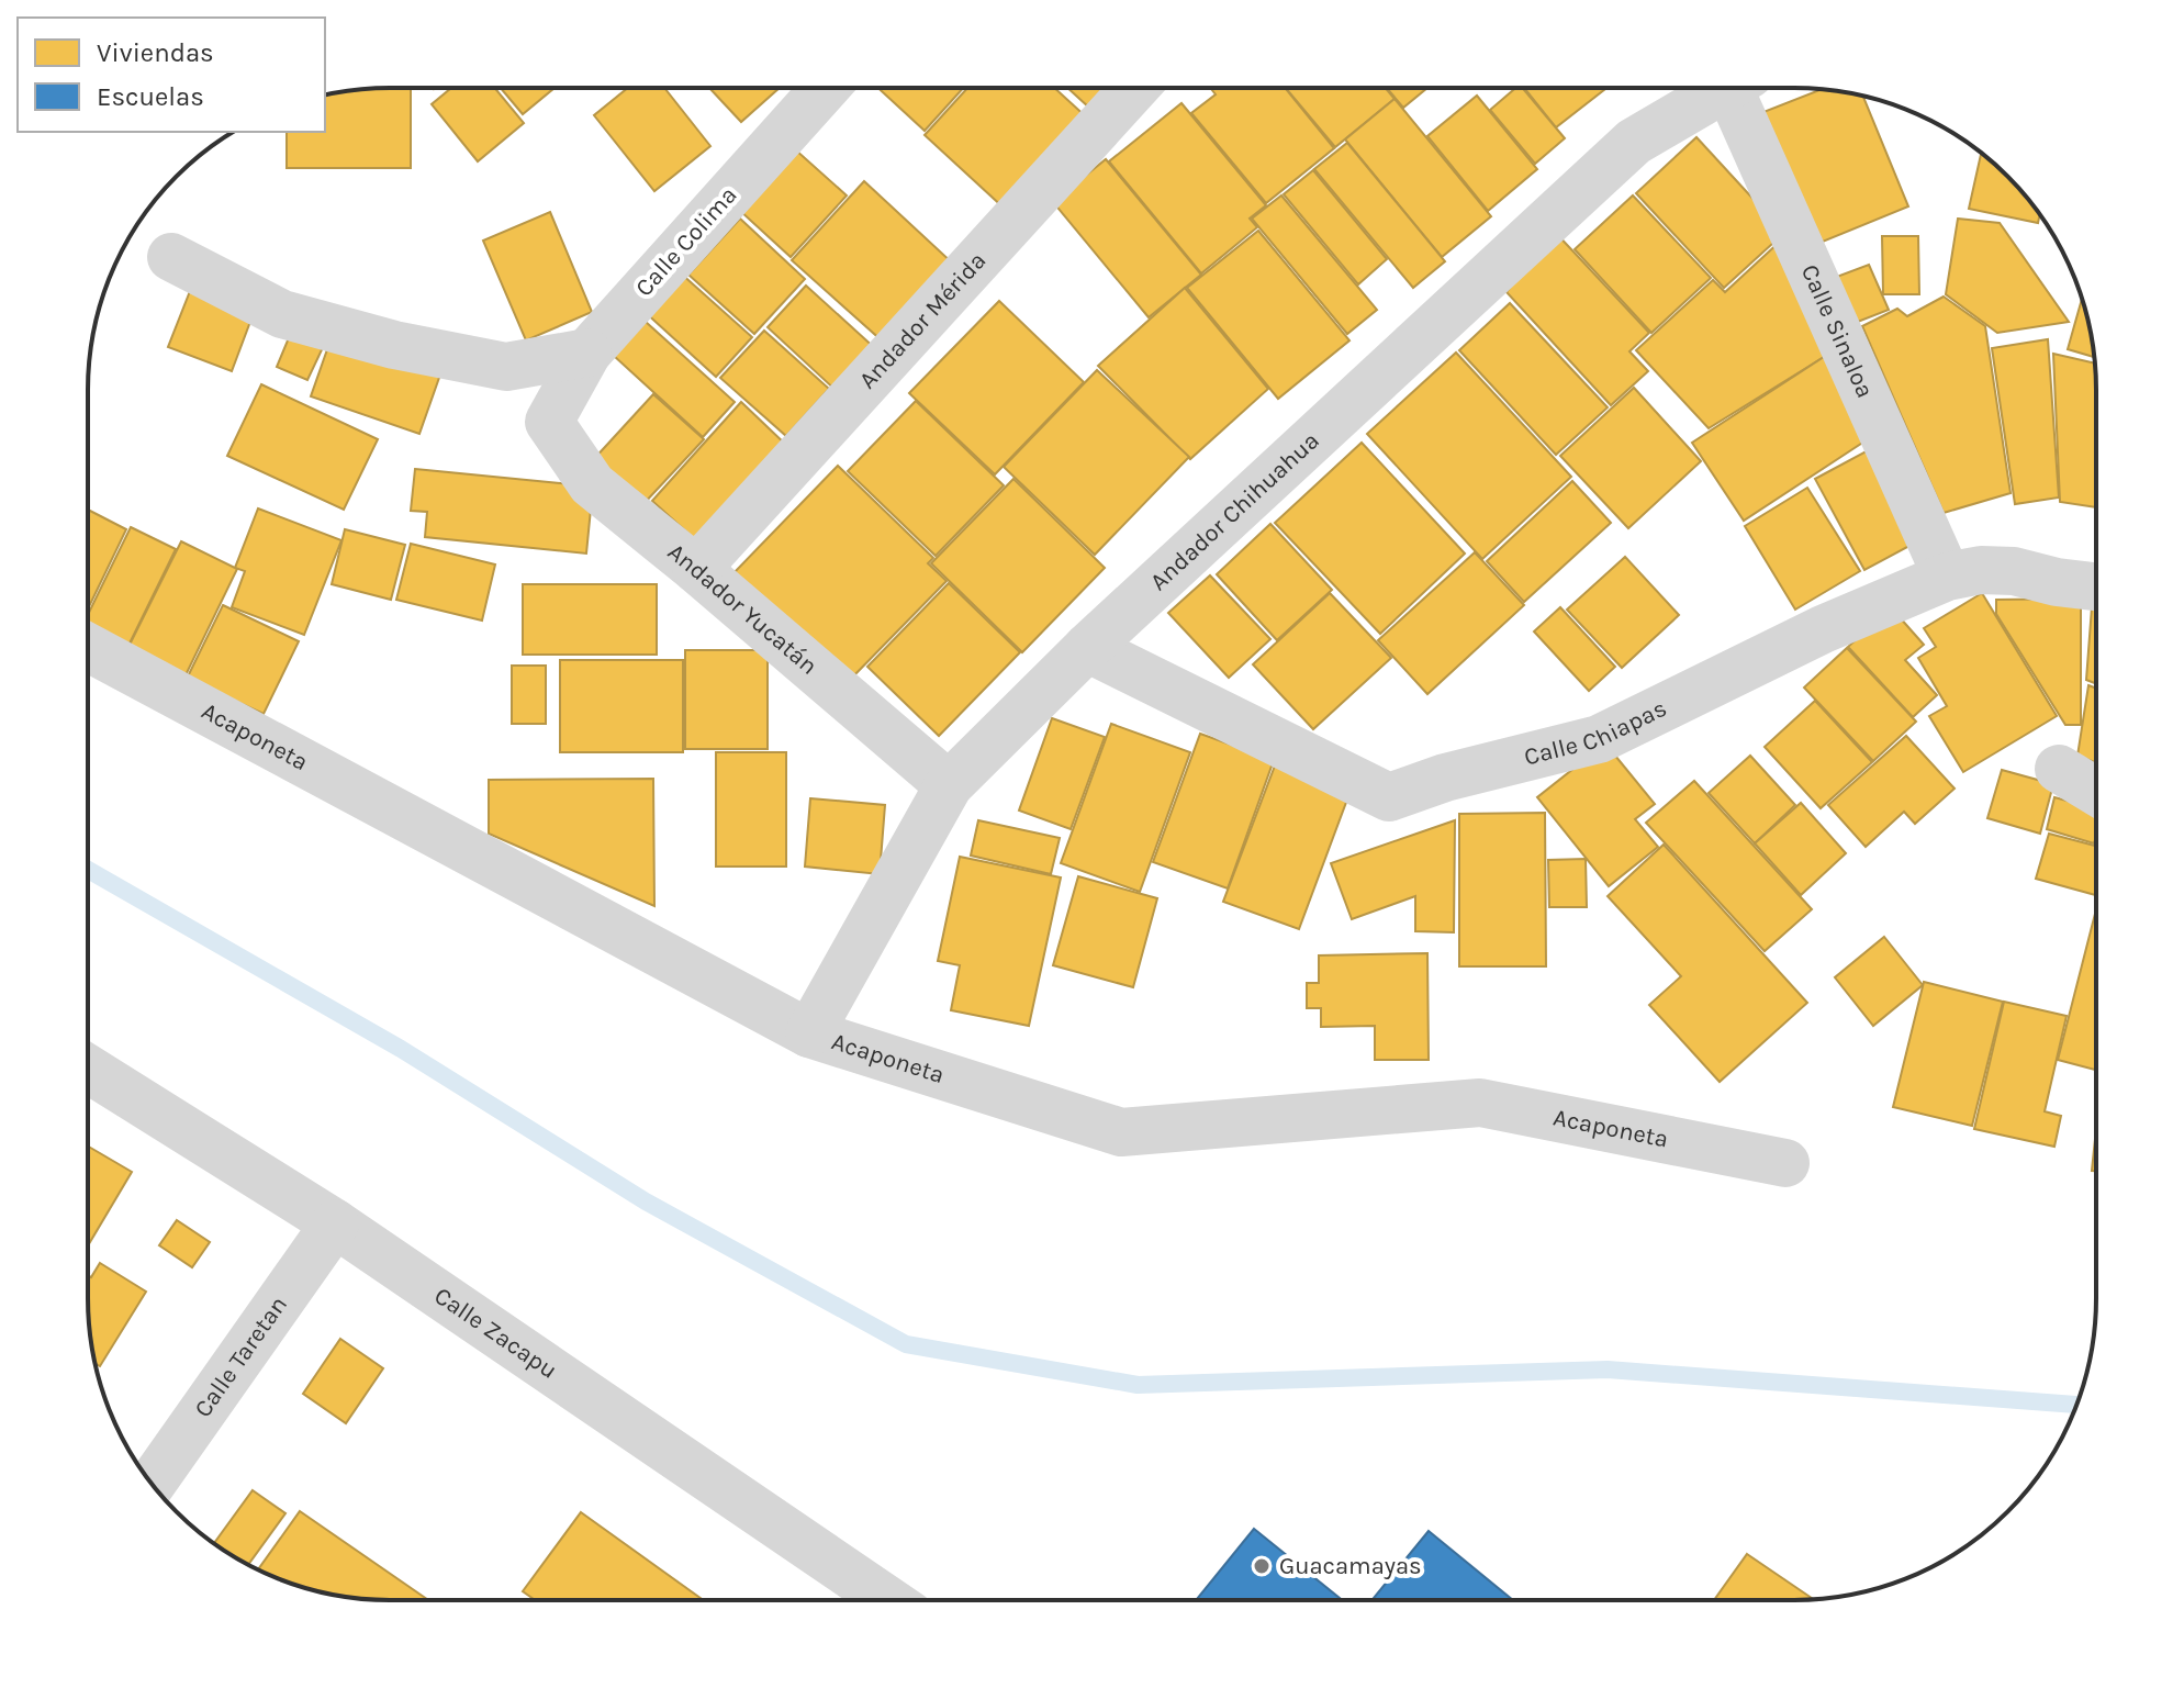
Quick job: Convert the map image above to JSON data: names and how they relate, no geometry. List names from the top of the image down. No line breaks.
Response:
{"streets":{"street":["Calle Colima","Andador Mérida","Calle Sinaloa","Andador Chihuahua","Andador Yucatán","Calle Chiapas","Acaponeta","Calle Zacapu","Calle Taretan"]},"crossings":[["Calle Colima","Andador Yucatán"],["Andador Mérida","Andador Yucatán"],["Calle Sinaloa","Calle Chiapas"],["Andador Chihuahua","Andador Yucatán"],["Andador Chihuahua","Calle Chiapas"],["Andador Chihuahua","Acaponeta"],["Calle Zacapu","Calle Taretan"]],"places":["Guacamayas"],"legend":["Viviendas","Escuelas"]}
